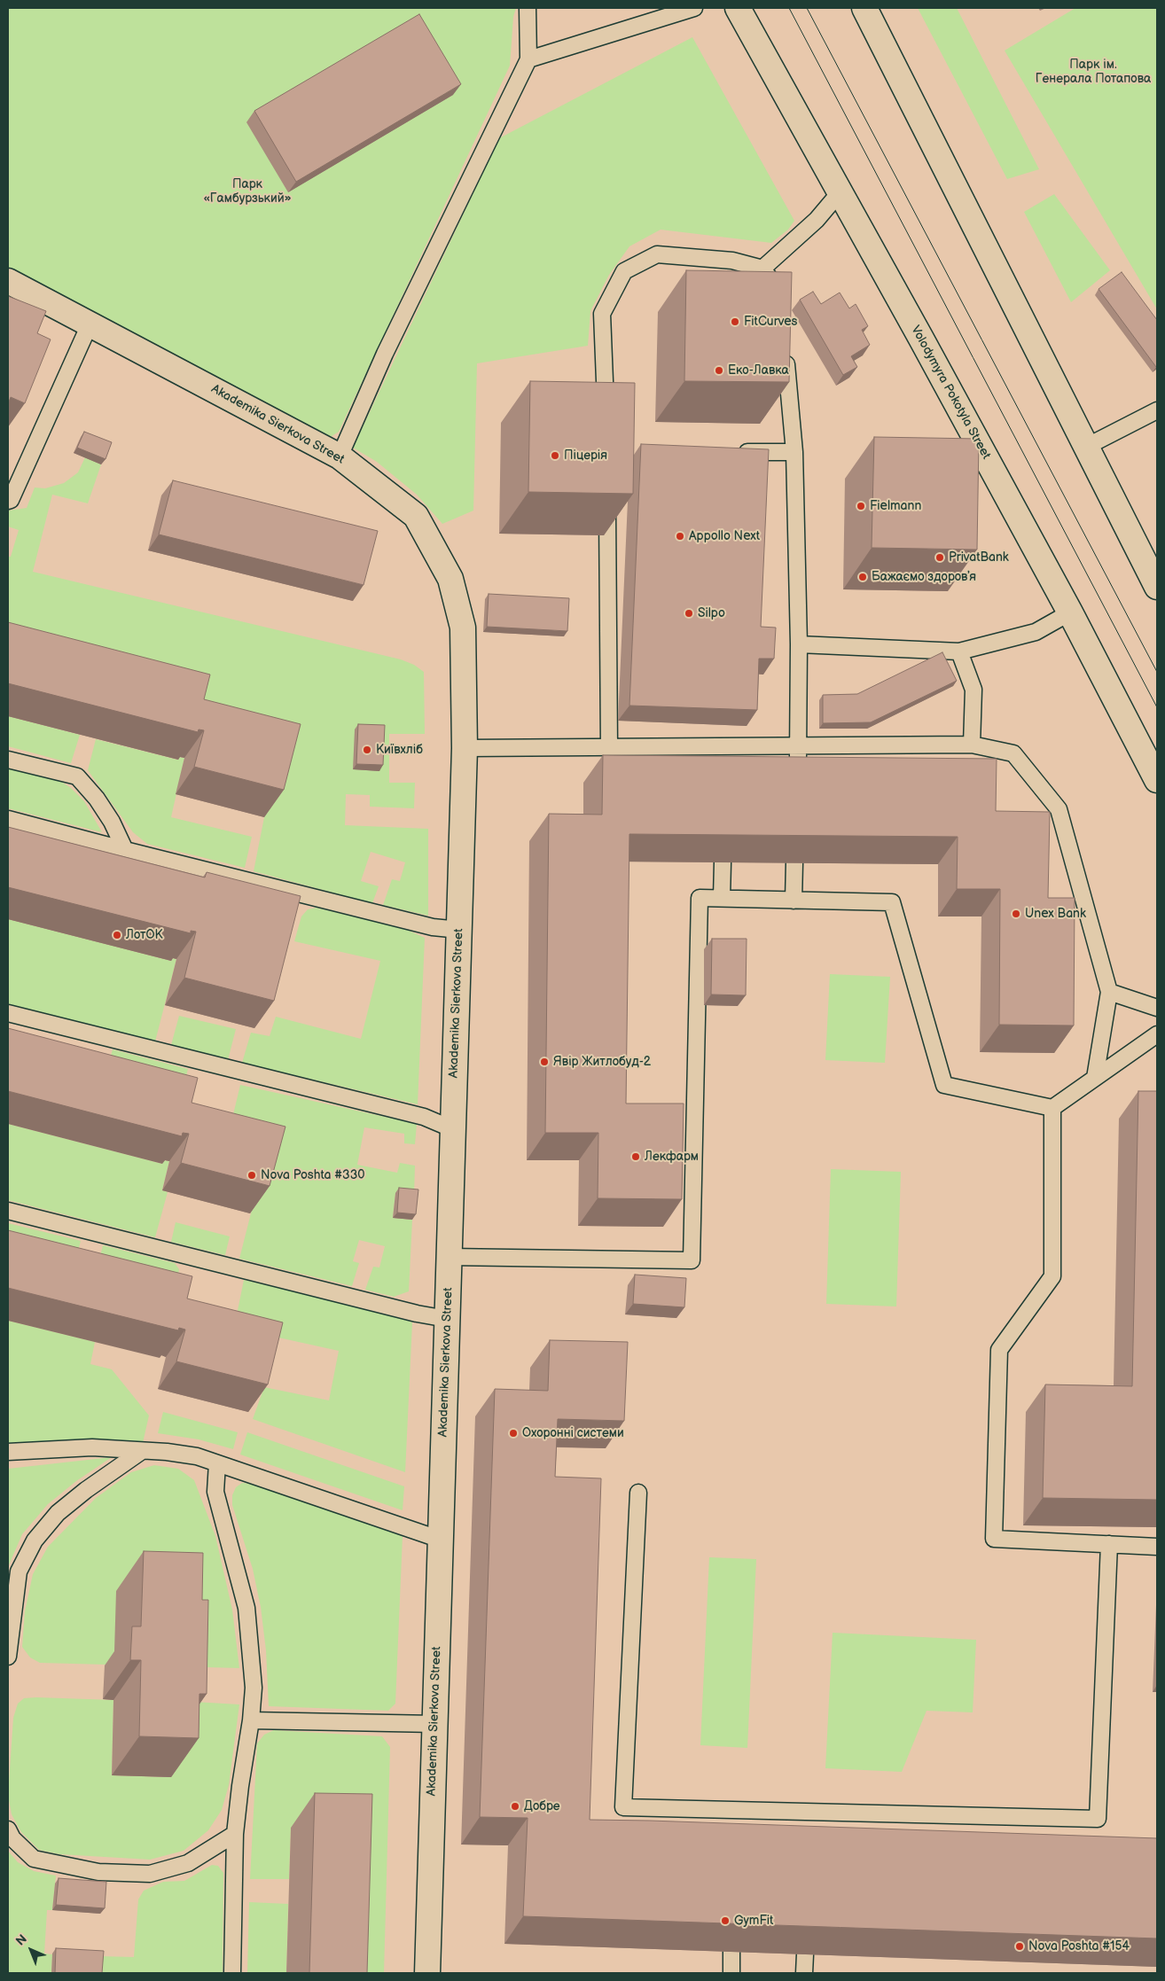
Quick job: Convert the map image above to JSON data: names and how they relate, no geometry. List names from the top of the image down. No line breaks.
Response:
{"streets":{"street":["Volodymyra Pokotyla Street","Akademika Sierkova Street"]},"parks":["Парк ім. Генерала Потапова","Парк «Гамбурзький»"],"places":["FitCurves","Еко-Лавка","Піцерія","Fielmann","Appollo Next","PrivatBank","Бажаємо здоровʼя","Silpo","Київхліб","Unex Bank","ЛотОК","Явір Житлобуд-2","Лекфарм","Nova Poshta #330","Охоронні системи","Добре","GymFit","Nova Poshta #154"],"north":"top left"}
